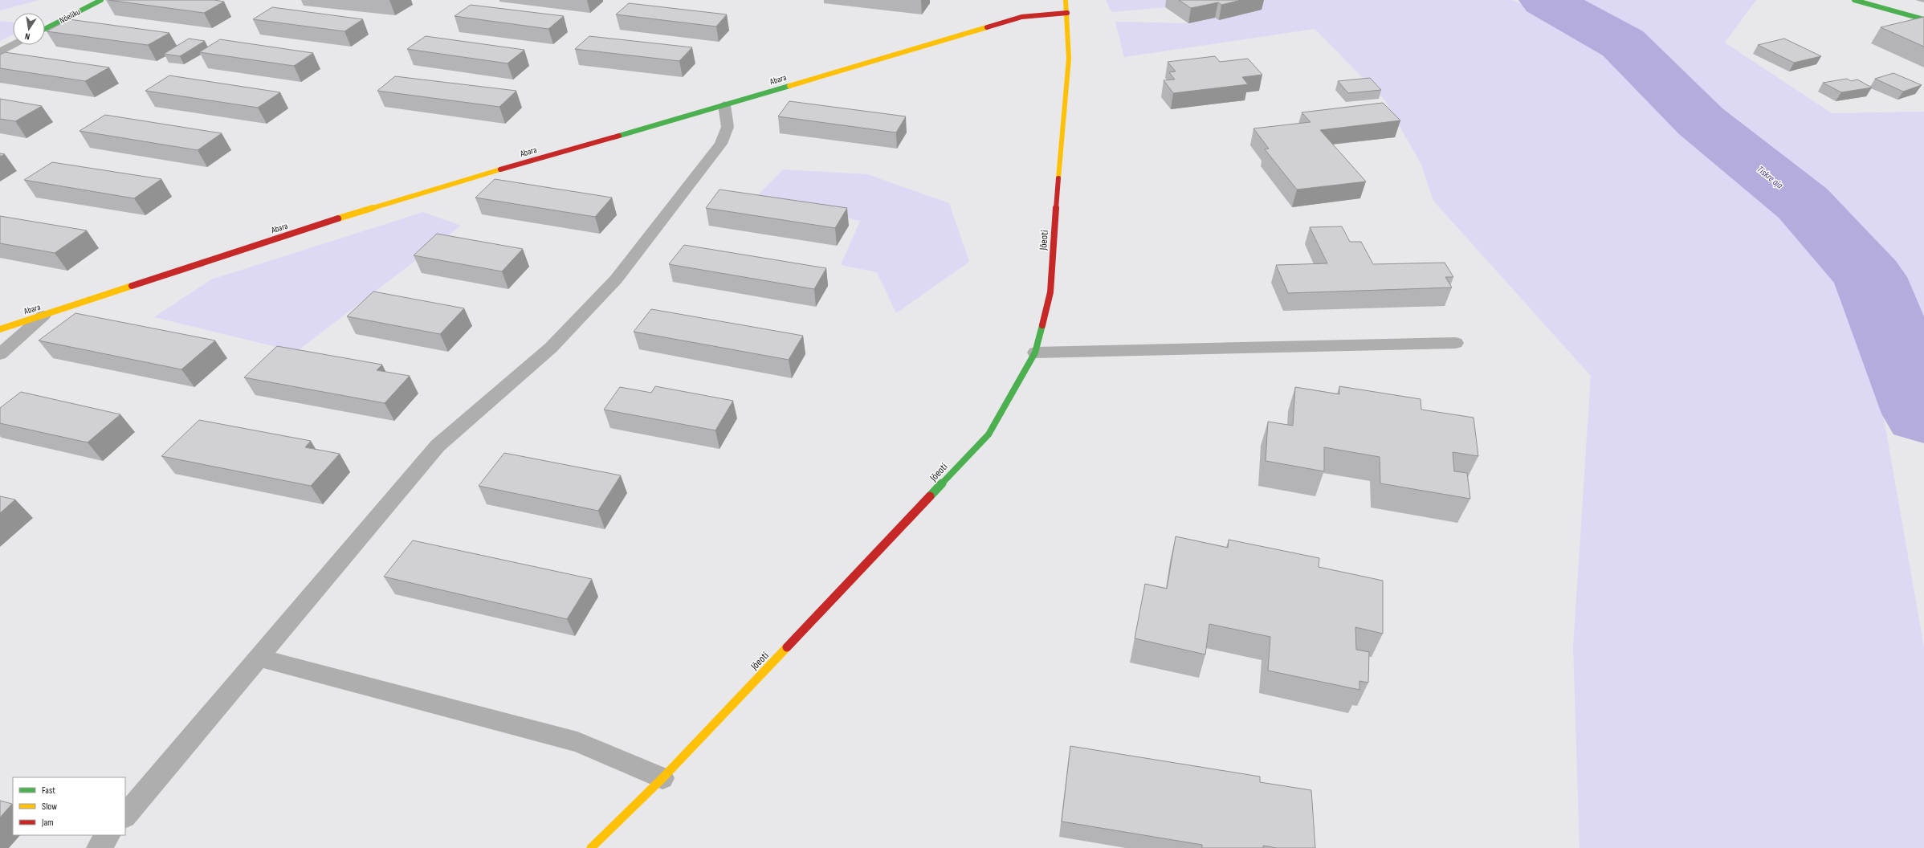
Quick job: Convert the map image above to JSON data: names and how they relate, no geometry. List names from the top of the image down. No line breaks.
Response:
{"streets":{"street":["Nõeliku","Abara","Jõeoti"]},"crossings":[["Abara","Jõeoti"]],"water":["Tiskre oja"],"legend":["Fast","Slow","Jam"],"north":"bottom"}
